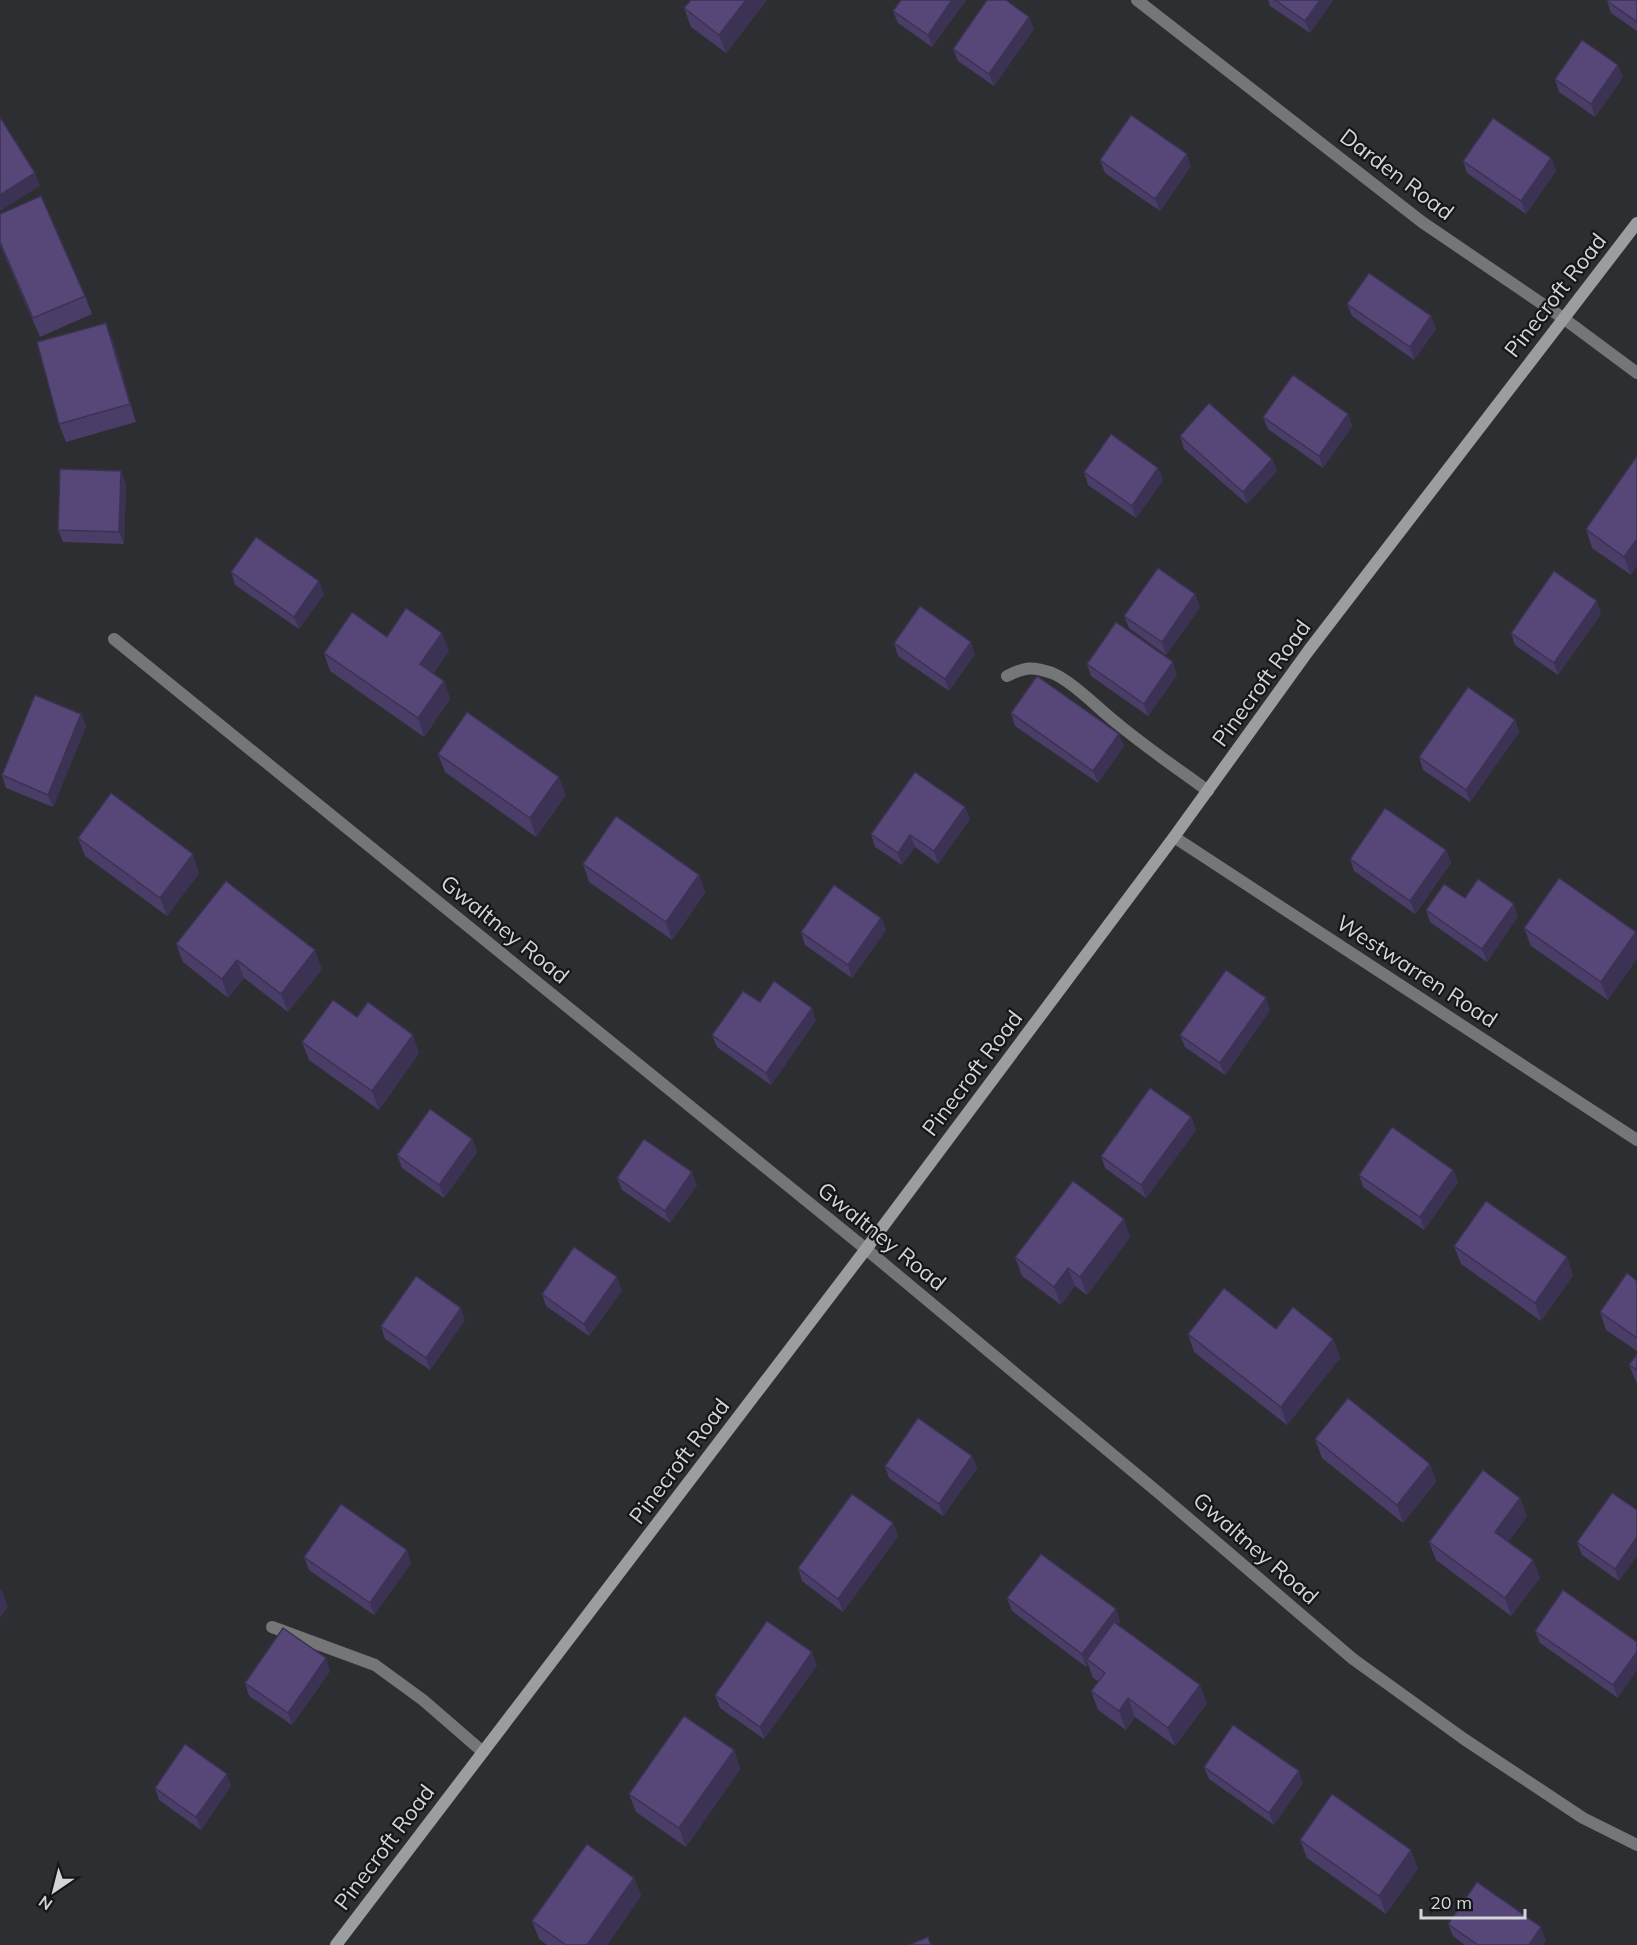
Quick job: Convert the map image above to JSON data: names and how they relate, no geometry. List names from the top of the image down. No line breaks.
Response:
{"streets":{"street":["Darden Road","Pinecroft Road","Gwaltney Road","Westwarren Road"]},"crossings":[["Darden Road","Pinecroft Road"],["Pinecroft Road","Gwaltney Road"],["Pinecroft Road","Westwarren Road"]],"scale_bar":"20 m","north":"bottom left"}
